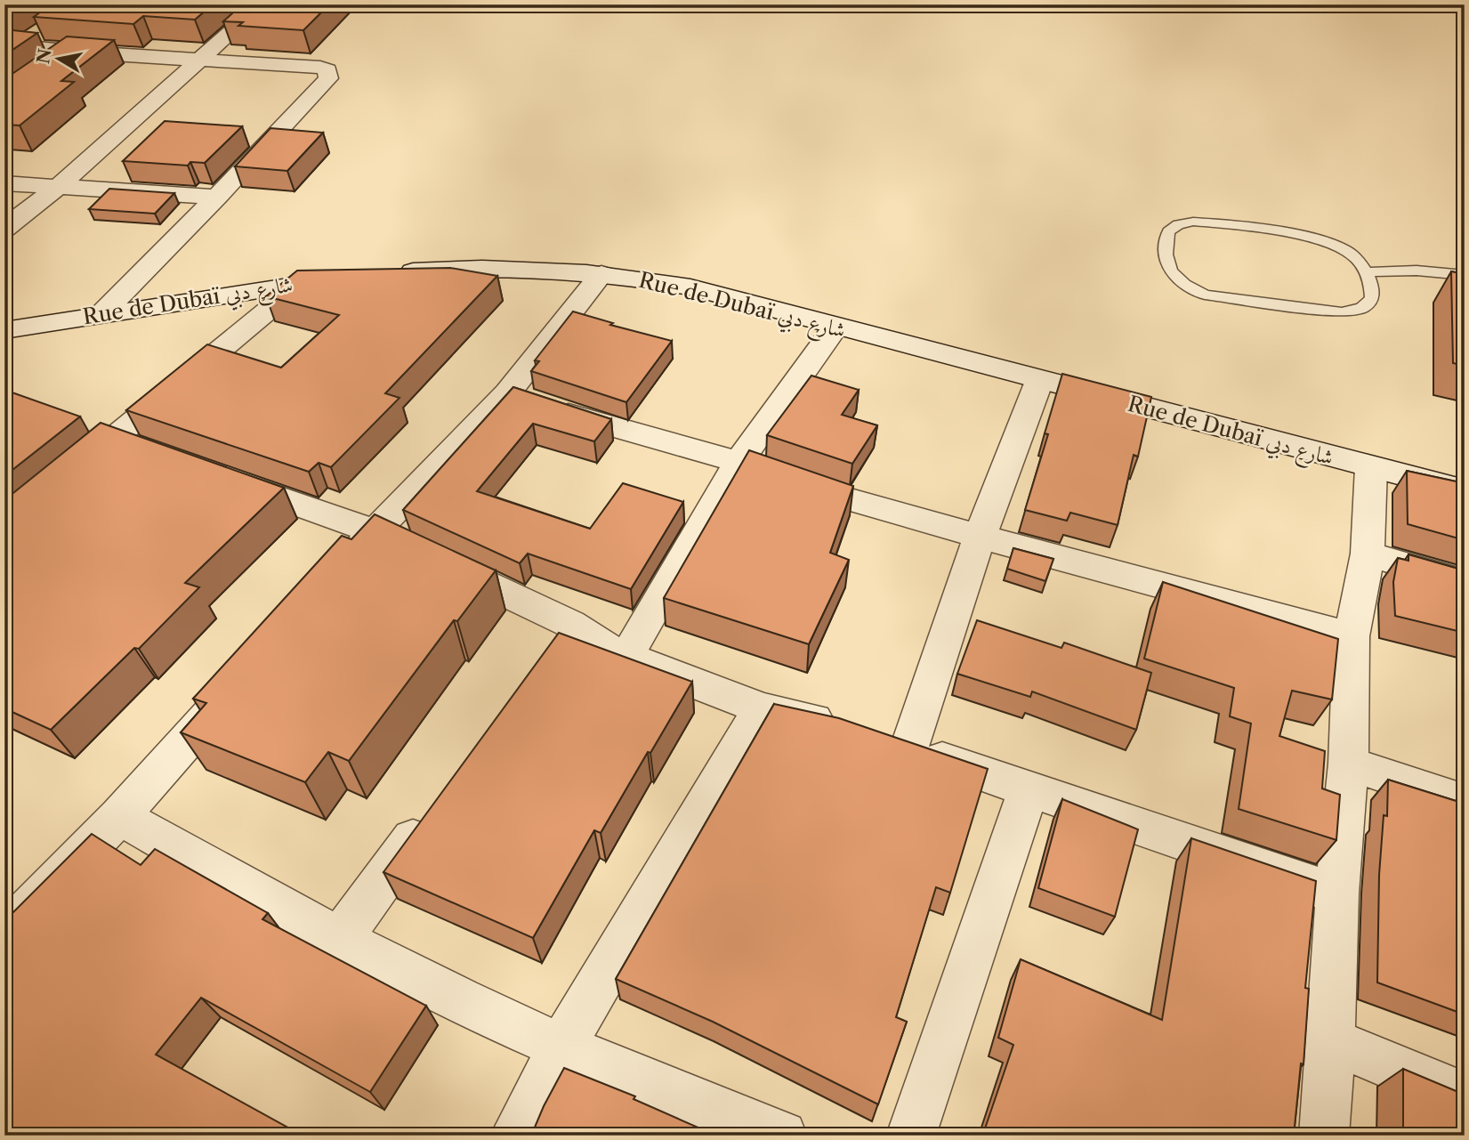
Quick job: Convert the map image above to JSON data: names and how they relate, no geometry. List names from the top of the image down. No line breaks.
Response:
{"streets":{"street":["Rue de Dubaï شارع دبي"]},"north":"left"}
